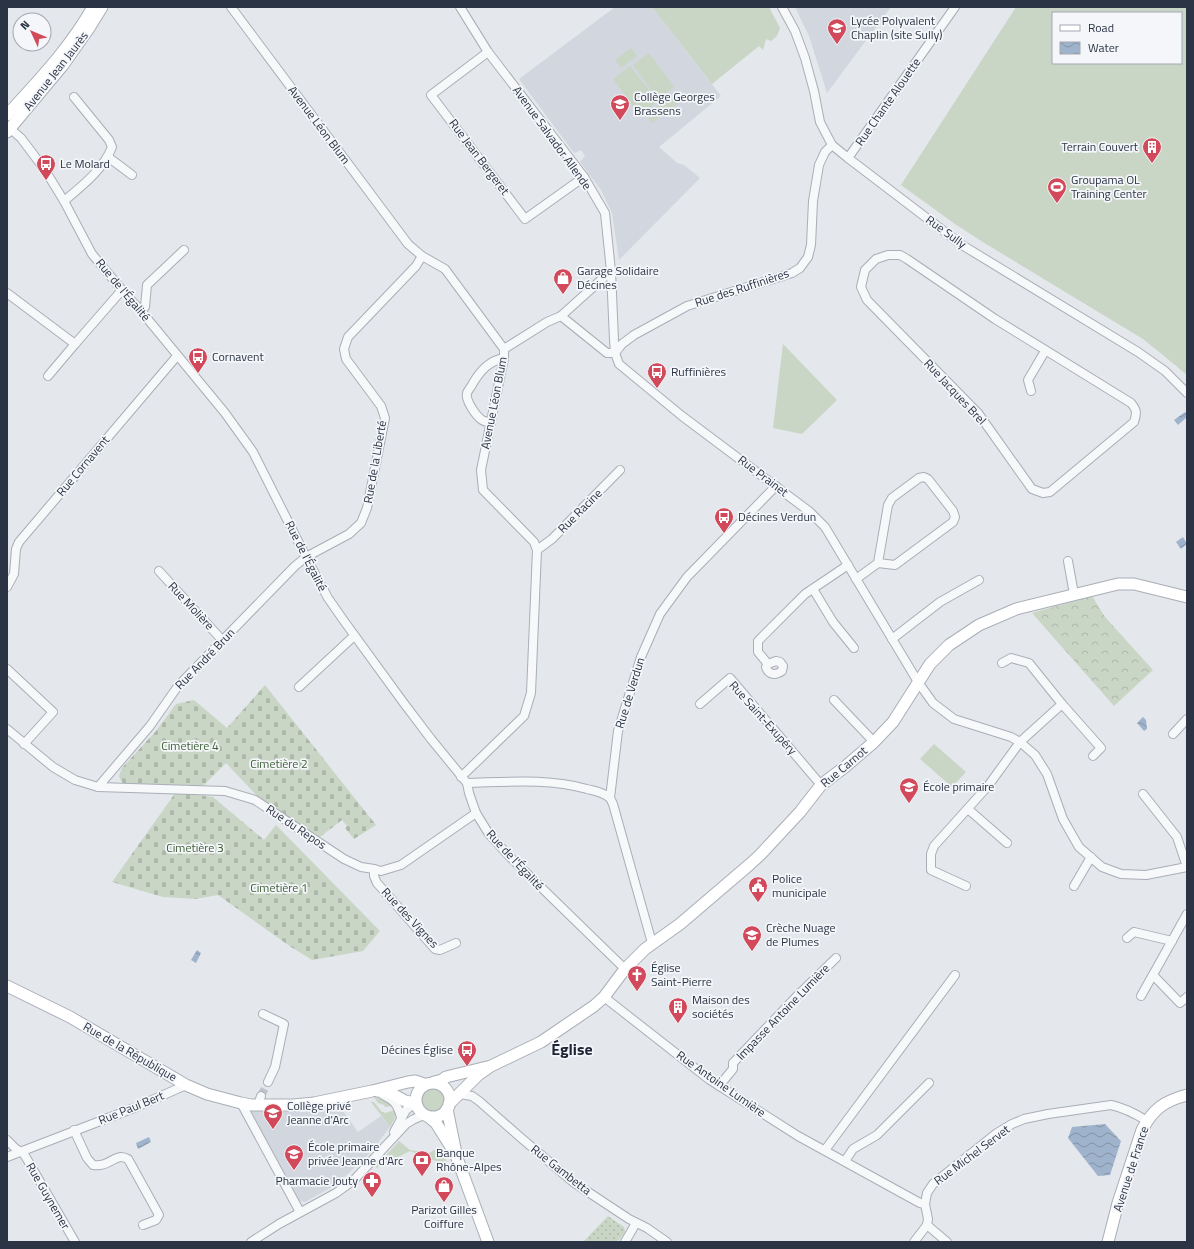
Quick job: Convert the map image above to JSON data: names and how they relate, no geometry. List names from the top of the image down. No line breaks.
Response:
{"streets":{"street":["Avenue Jean Jaurès","Rue Chante Alouette","Avenue Léon Blum","Avenue Salvador Allende","Rue Jean Bergeret","Rue Sully","Rue des Ruffinières","Rue de l'Égalité","Rue Jacques Brel","Rue de la Liberté","Rue Cornavent","Rue Prainet","Rue Racine","Rue Molière","Rue André Brun","Rue de Verdun","Rue Saint-Exupéry","Rue Carnot","Rue du Repos","Rue des Vignes","Impasse Antoine Lumière","Rue de la République","Rue Antoine Lumière","Rue Paul Bert","Rue Michel Servet","Avenue de France","Rue Gambetta","Rue Guynemer"]},"crossings":[["Avenue Jean Jaurès","Rue de l'Égalité"],["Rue Chante Alouette","Rue Sully"],["Avenue Léon Blum","Rue de la Liberté"],["Avenue Léon Blum","Rue Racine"],["Avenue Salvador Allende","Rue Jean Bergeret"],["Avenue Salvador Allende","Rue des Ruffinières"],["Avenue Salvador Allende","Rue Prainet"],["Rue Sully","Rue des Ruffinières"],["Rue des Ruffinières","Rue Prainet"],["Rue de l'Égalité","Rue de la Liberté"],["Rue de l'Égalité","Rue Cornavent"],["Rue de l'Égalité","Rue André Brun"],["Rue de l'Égalité","Rue Carnot"],["Rue de l'Égalité","Rue du Repos"],["Rue de l'Égalité","Rue de la République"],["Rue de la Liberté","Rue André Brun"],["Rue Prainet","Rue de Verdun"],["Rue Prainet","Rue Carnot"],["Rue Molière","Rue André Brun"],["Rue André Brun","Rue du Repos"],["Rue de Verdun","Rue Carnot"],["Rue Saint-Exupéry","Rue Carnot"],["Rue Carnot","Rue de la République"],["Rue du Repos","Rue des Vignes"],["Impasse Antoine Lumière","Rue Antoine Lumière"],["Rue de la République","Rue Antoine Lumière"],["Rue de la République","Rue Paul Bert"],["Rue de la République","Rue Gambetta"],["Rue Antoine Lumière","Rue Michel Servet"],["Rue Paul Bert","Rue Guynemer"],["Rue Michel Servet","Avenue de France"]],"districts":["Église"],"parks":["Cimetière 4","Cimetière 2","Cimetière 3","Cimetière 1"],"places":{"school or university":["Lycée Polyvalent Chaplin (site Sully)","Collège Georges Brassens","École primaire","Crèche Nuage de Plumes","Collège privé Jeanne d'Arc","École primaire privée Jeanne d'Arc"],"building":["Terrain Couvert","Maison des sociétés"],"bus stop":["Le Molard","Cornavent","Ruffinières","Décines Verdun","Décines Église"],"sports":["Groupama OL Training Center"],"shop":["Garage Solidaire Décines","Parizot Gilles Coiffure"],"public building":["Police municipale"],"church":["Église Saint-Pierre"],"bank":["Banque Rhône-Alpes"],"pharmacy":["Pharmacie Jouty"]},"legend":["Road","Water"],"north":"top left"}
